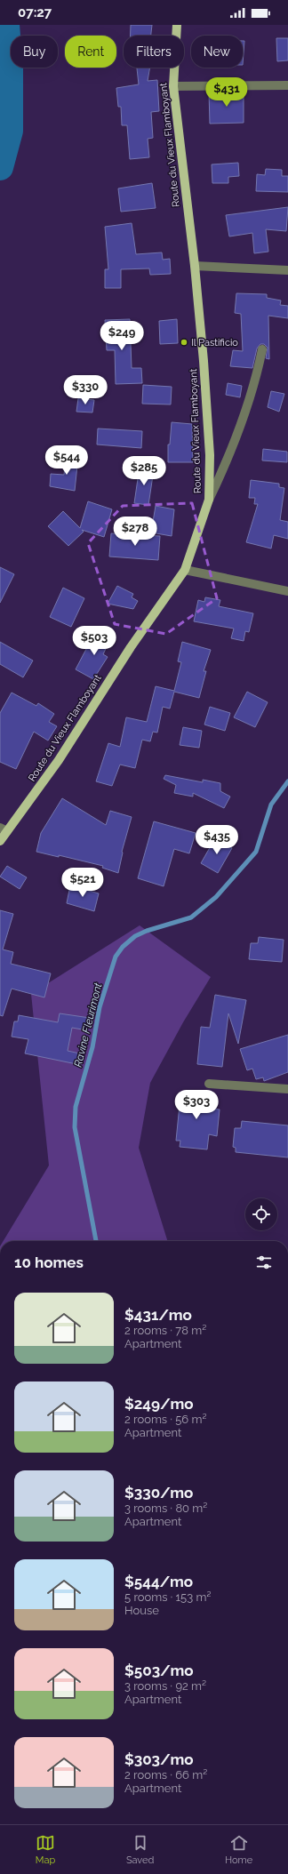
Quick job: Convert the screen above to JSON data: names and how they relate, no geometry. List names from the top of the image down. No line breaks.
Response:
{"streets":{"main road":["Route du Vieux Flamboyant"]},"water":["Ravine Fleurimont"],"places":["Il Pastificio"],"page":{"status":"07:27","chip":["Buy","Rent","Filters","New"],"price":["$431","$249","$330","$544","$285","$278","$503","$435","$521","$303"],"heading":"10 homes","list":[{"name":"$431/mo","note":"2 rooms · 78 m² · Apartment"},{"name":"$249/mo","note":"2 rooms · 56 m² · Apartment"},{"name":"$330/mo","note":"3 rooms · 80 m² · Apartment"},{"name":"$544/mo","note":"5 rooms · 153 m² · House"},{"name":"$503/mo","note":"3 rooms · 92 m² · Apartment"},{"name":"$303/mo","note":"2 rooms · 66 m² · Apartment"}],"tabs":["Map","Saved","Home"]}}
